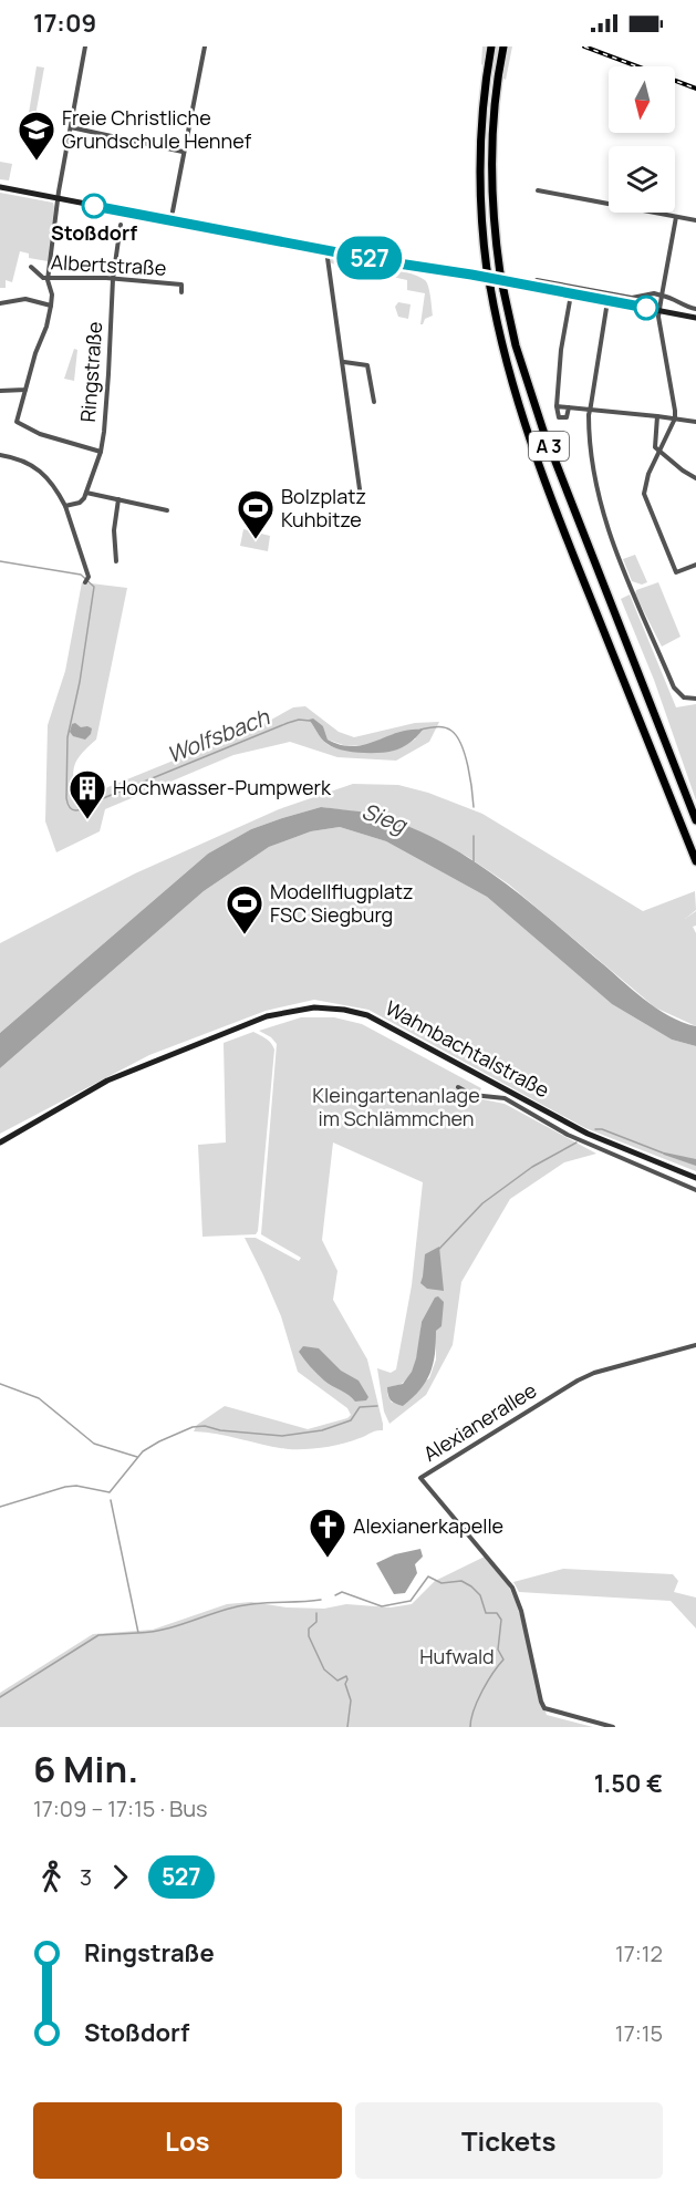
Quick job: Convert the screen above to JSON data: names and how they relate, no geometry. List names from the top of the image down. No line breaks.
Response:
{"streets":{"highway":["A 3"],"main road":["Wahnbachtalstraße"],"street":["Albertstraße","Ringstraße","Alexianerallee"]},"crossings":[["Albertstraße","Ringstraße"]],"water":["Wolfsbach","Sieg"],"parks":["Kleingartenanlage im Schlämmchen","Hufwald"],"places":{"school or university":["Freie Christliche Grundschule Hennef"],"other":["Stoßdorf"],"sports":["Bolzplatz Kuhbitze","Modellflugplatz FSC Siegburg"],"building":["Hochwasser-Pumpwerk"],"church":["Alexianerkapelle"]},"lines":["bus line 527"],"north":"bottom","page":{"status":"17:09","on_map":"527","heading":["6 Min.","17:09 – 17:15 · Bus","1.50 €"],"legs":["3","527"],"list":[{"name":"Ringstraße","value":"17:12"},{"name":"Stoßdorf","value":"17:15"}],"buttons":["Los","Tickets"]}}
